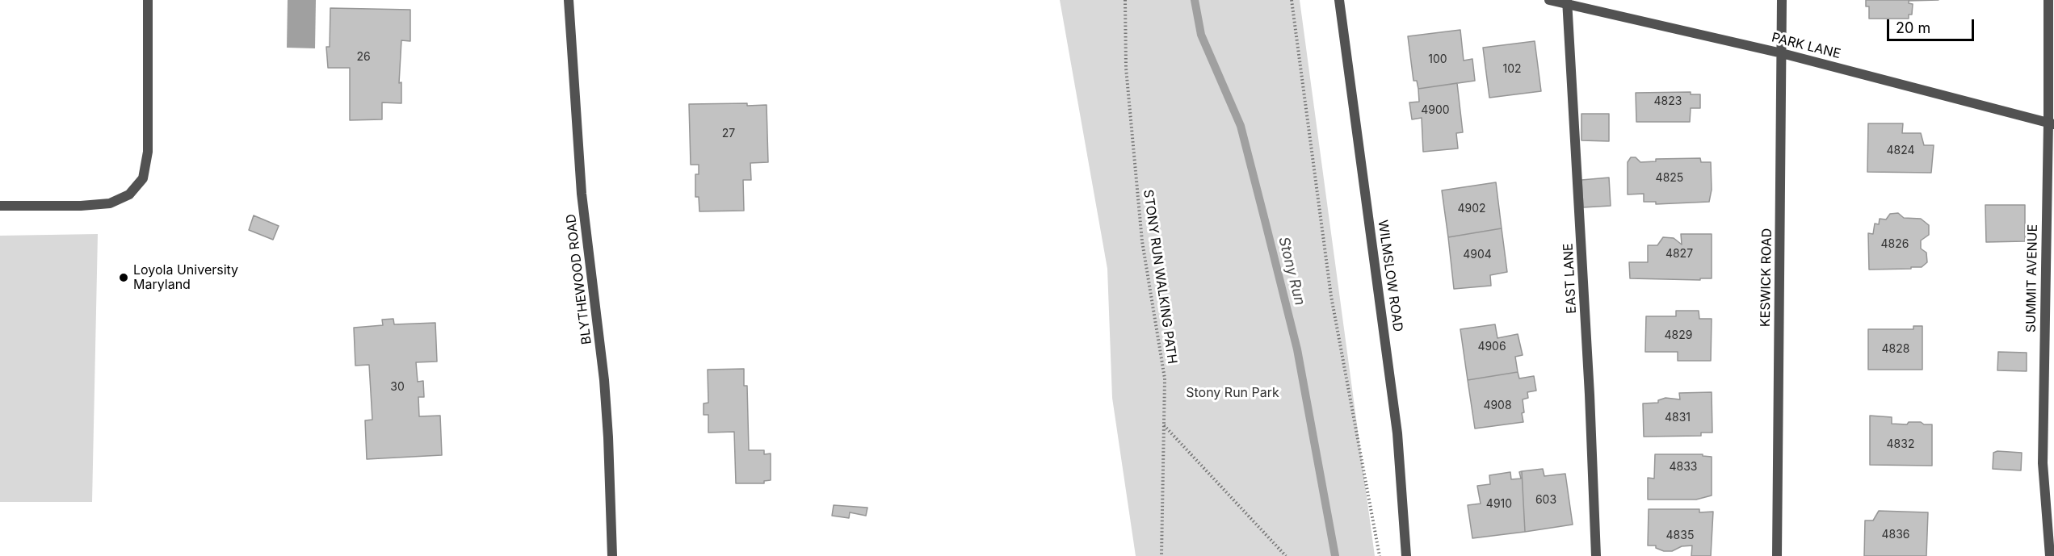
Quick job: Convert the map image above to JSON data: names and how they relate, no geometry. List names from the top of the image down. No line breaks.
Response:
{"streets":{"street":["PARK LANE","WILMSLOW ROAD","KESWICK ROAD","EAST LANE","SUMMIT AVENUE","BLYTHEWOOD ROAD"],"path":["STONY RUN WALKING PATH"]},"crossings":[["PARK LANE","KESWICK ROAD"],["PARK LANE","EAST LANE"],["PARK LANE","SUMMIT AVENUE"]],"water":["Stony Run"],"parks":["Stony Run Park"],"places":["Loyola University Maryland"],"house_numbers":["26","100","102","4823","4900","27","4824","4825","4902","4826","4827","4904","4829","4906","4828","30","4908","4831","4832","4833","603","4910","4836","4835"],"scale_bar":"20 m"}
